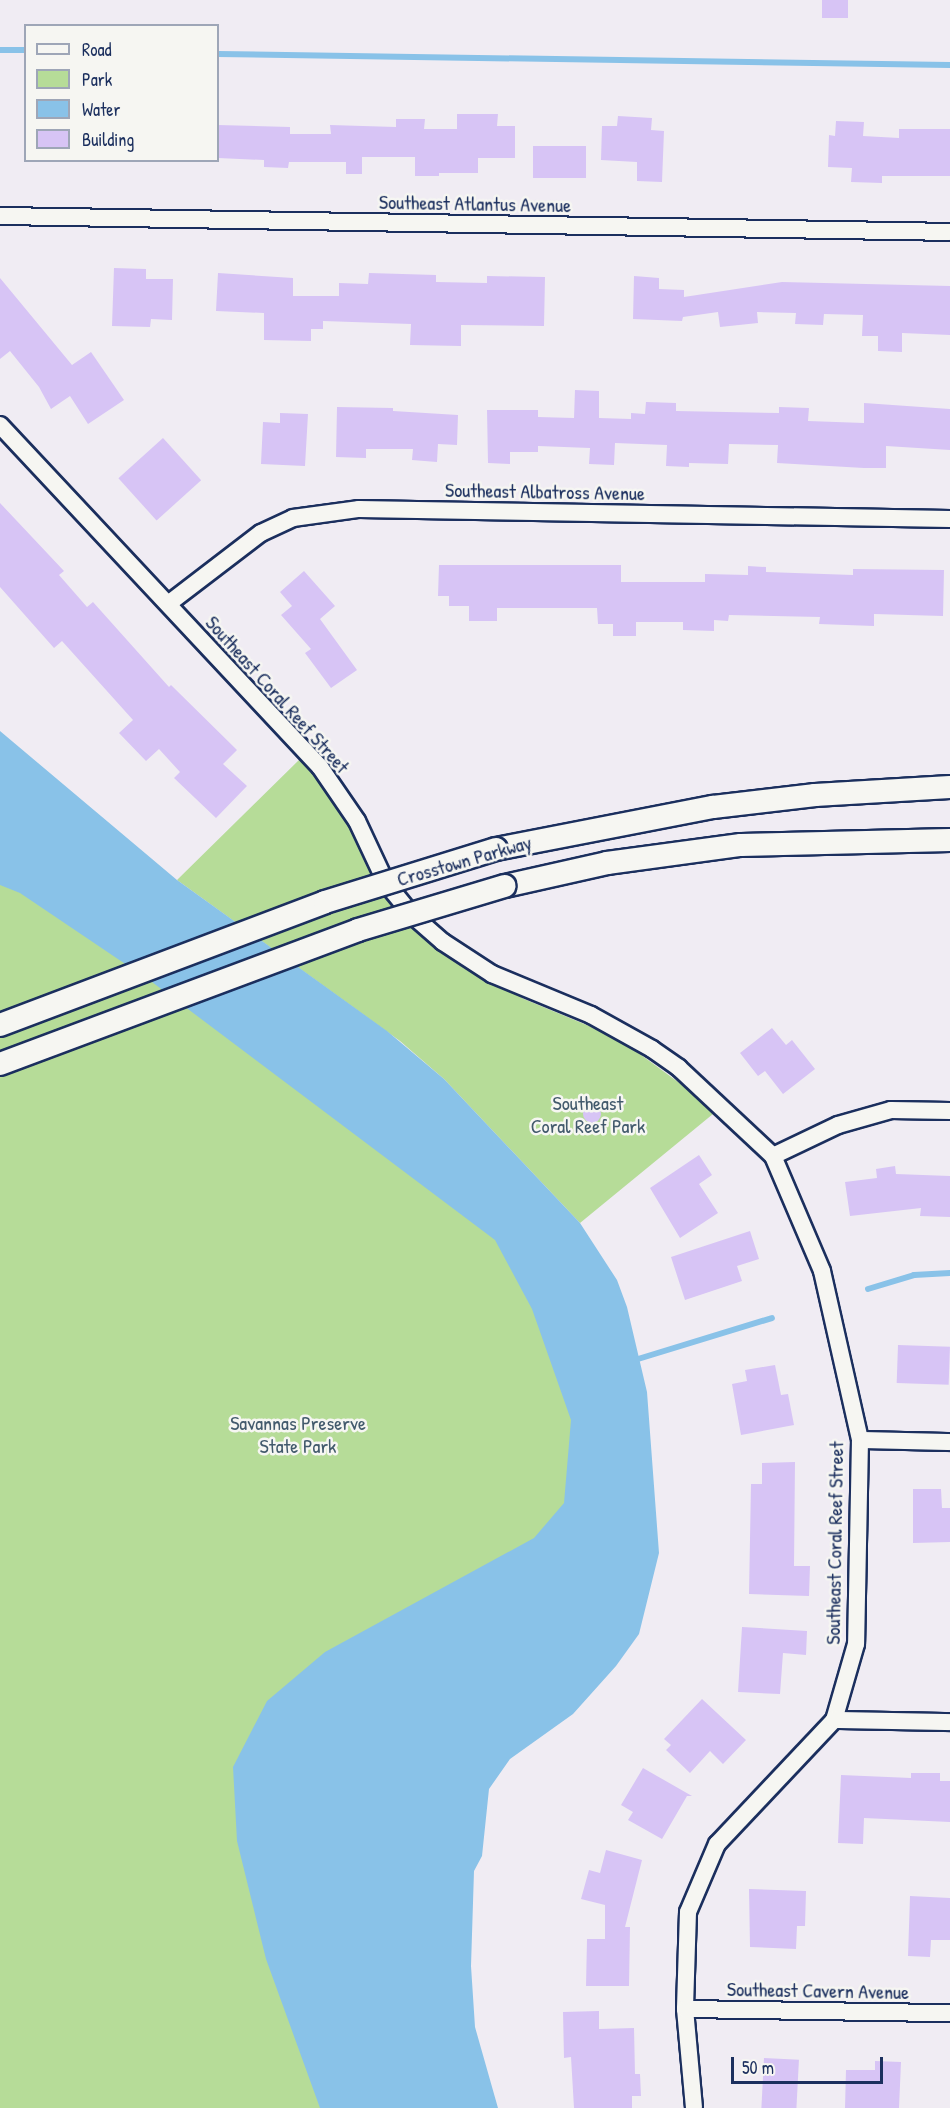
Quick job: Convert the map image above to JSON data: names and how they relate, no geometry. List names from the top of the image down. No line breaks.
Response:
{"streets":{"main road":["Crosstown Parkway"],"street":["Southeast Atlantus Avenue","Southeast Albatross Avenue","Southeast Coral Reef Street","Southeast Cavern Avenue"]},"crossings":[["Southeast Albatross Avenue","Southeast Coral Reef Street"],["Southeast Coral Reef Street","Southeast Cavern Avenue"]],"parks":["Southeast Coral Reef Park","Savannas Preserve State Park"],"legend":["Road","Park","Water","Building"],"scale_bar":"50 m"}
